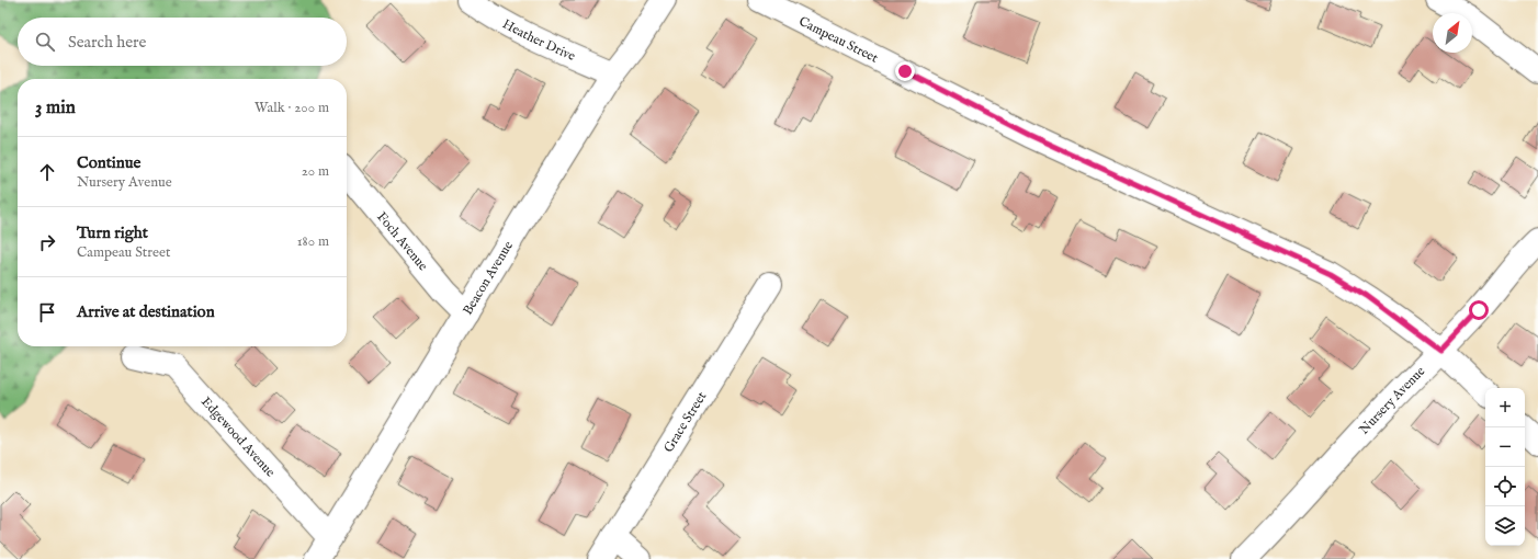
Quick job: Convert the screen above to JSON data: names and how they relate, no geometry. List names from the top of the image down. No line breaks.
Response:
{"streets":{"street":["Campeau Street","Heather Drive","Foch Avenue","Beacon Avenue","Nursery Avenue","Grace Street","Edgewood Avenue"]},"crossings":[["Campeau Street","Nursery Avenue"],["Heather Drive","Beacon Avenue"],["Foch Avenue","Beacon Avenue"],["Beacon Avenue","Edgewood Avenue"]],"north":"top right","page":{"search":"Search here","heading":["3 min","Walk · 200 m"],"list":[["Continue","Nursery Avenue","20 m"],["Turn right","Campeau Street","180 m"],"Arrive at destination"],"map_buttons":["+","−"]}}
